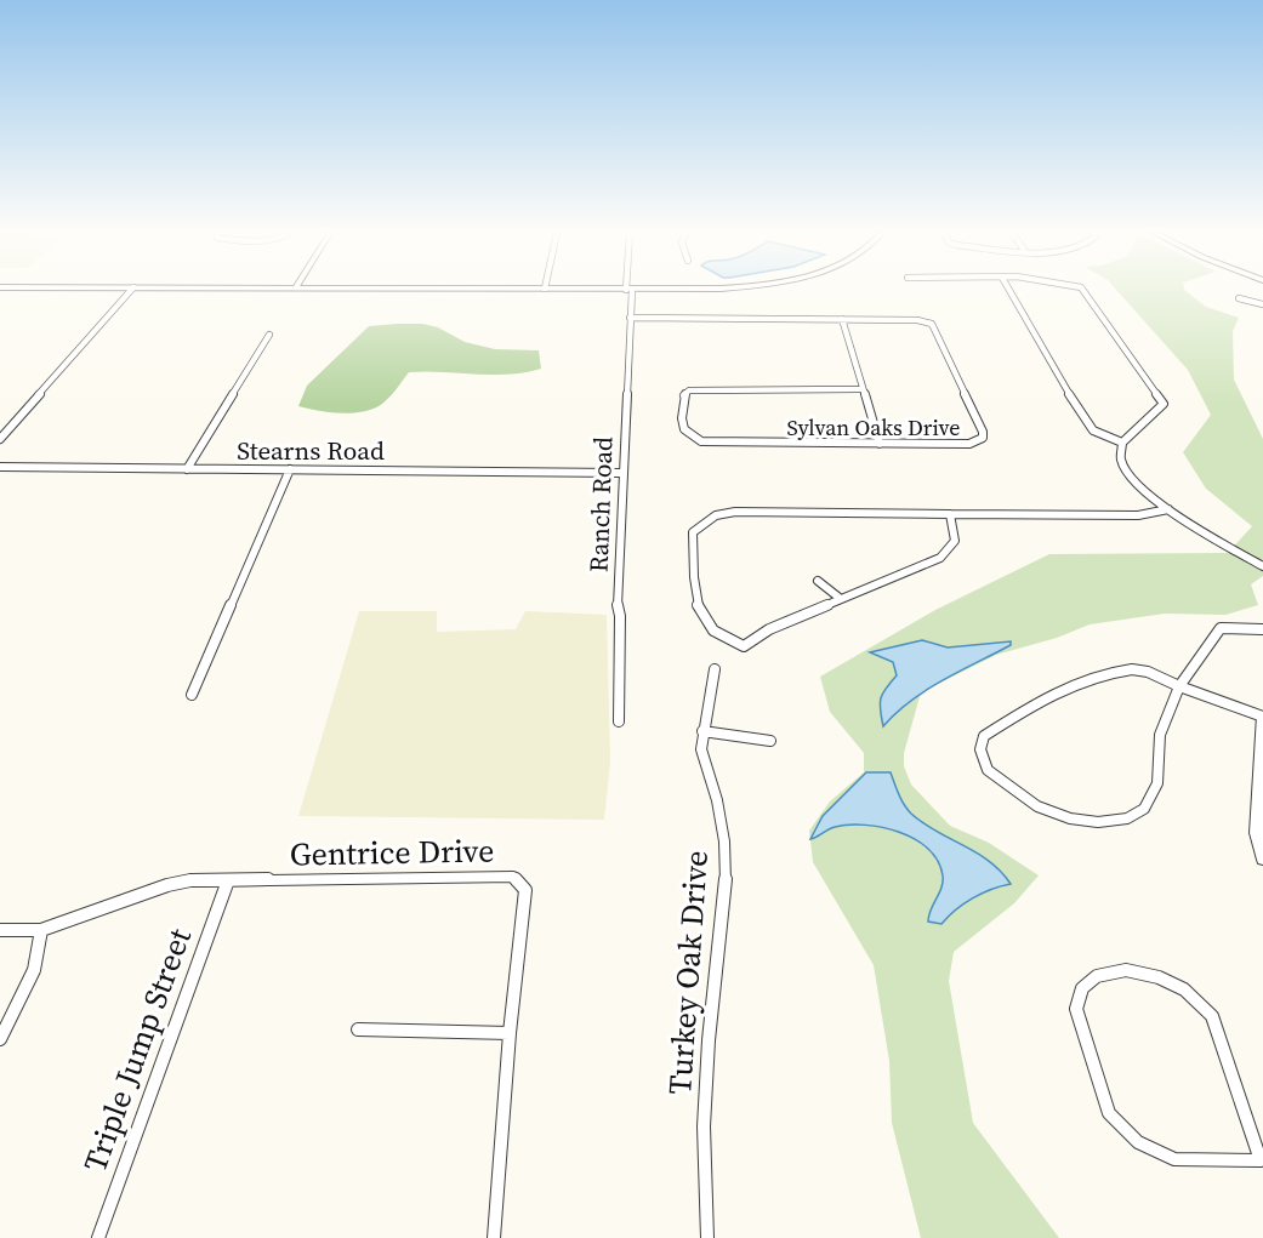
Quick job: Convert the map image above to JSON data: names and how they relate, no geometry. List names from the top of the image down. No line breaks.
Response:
{"streets":{"street":["Sylvan Oaks Drive","Stearns Road","Ranch Road","Gentrice Drive","Turkey Oak Drive","Triple Jump Street"]},"crossings":[["Sylvan Oaks Drive","Ranch Road"],["Stearns Road","Ranch Road"],["Gentrice Drive","Triple Jump Street"]]}
